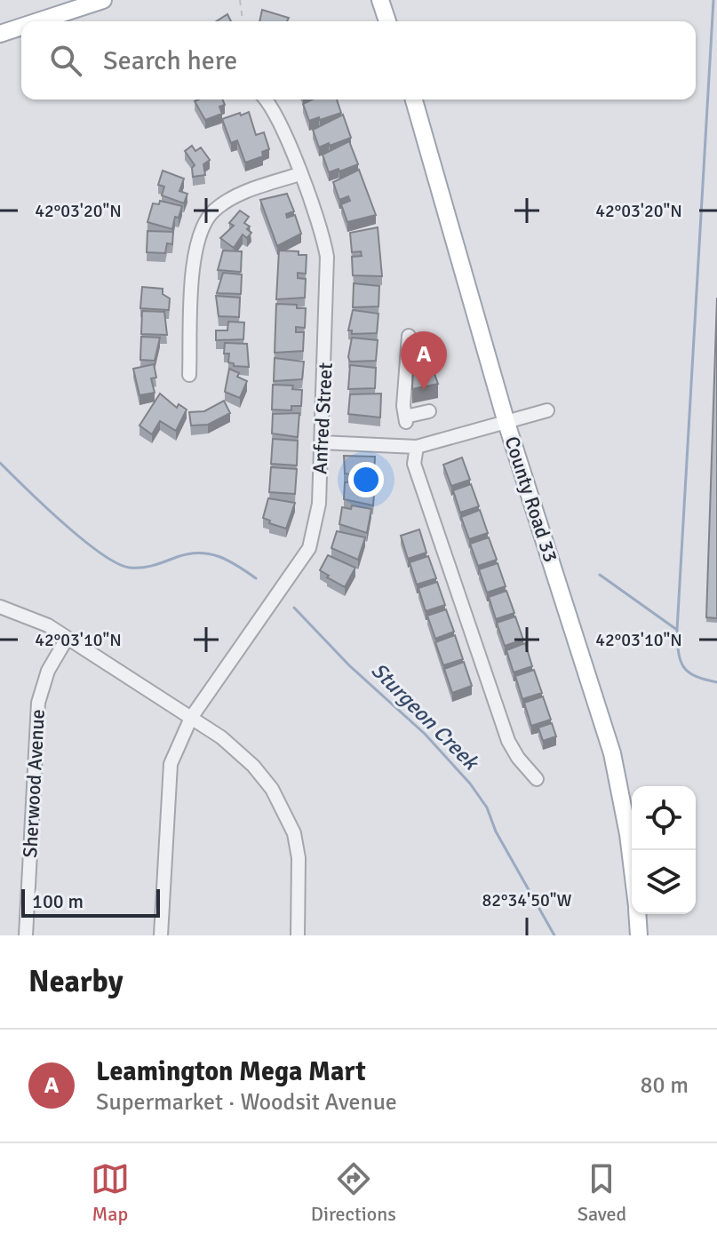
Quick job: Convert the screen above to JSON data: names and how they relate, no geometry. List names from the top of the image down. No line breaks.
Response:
{"streets":{"main road":["County Road 33"],"street":["Anfred Street","Sherwood Avenue"]},"water":["Sturgeon Creek"],"scale_bar":"100 m","page":{"search":"Search here","pins":"A","scale":"100 m","heading":"Nearby","list":[{"mark":"A","name":"Leamington Mega Mart","note":"Supermarket · Woodsit Avenue","value":"80 m"}],"nav":["Map","Directions","Saved"]},"coordinates":["42°03'20\"N","42°03'10\"N","82°34'50\"W"]}
